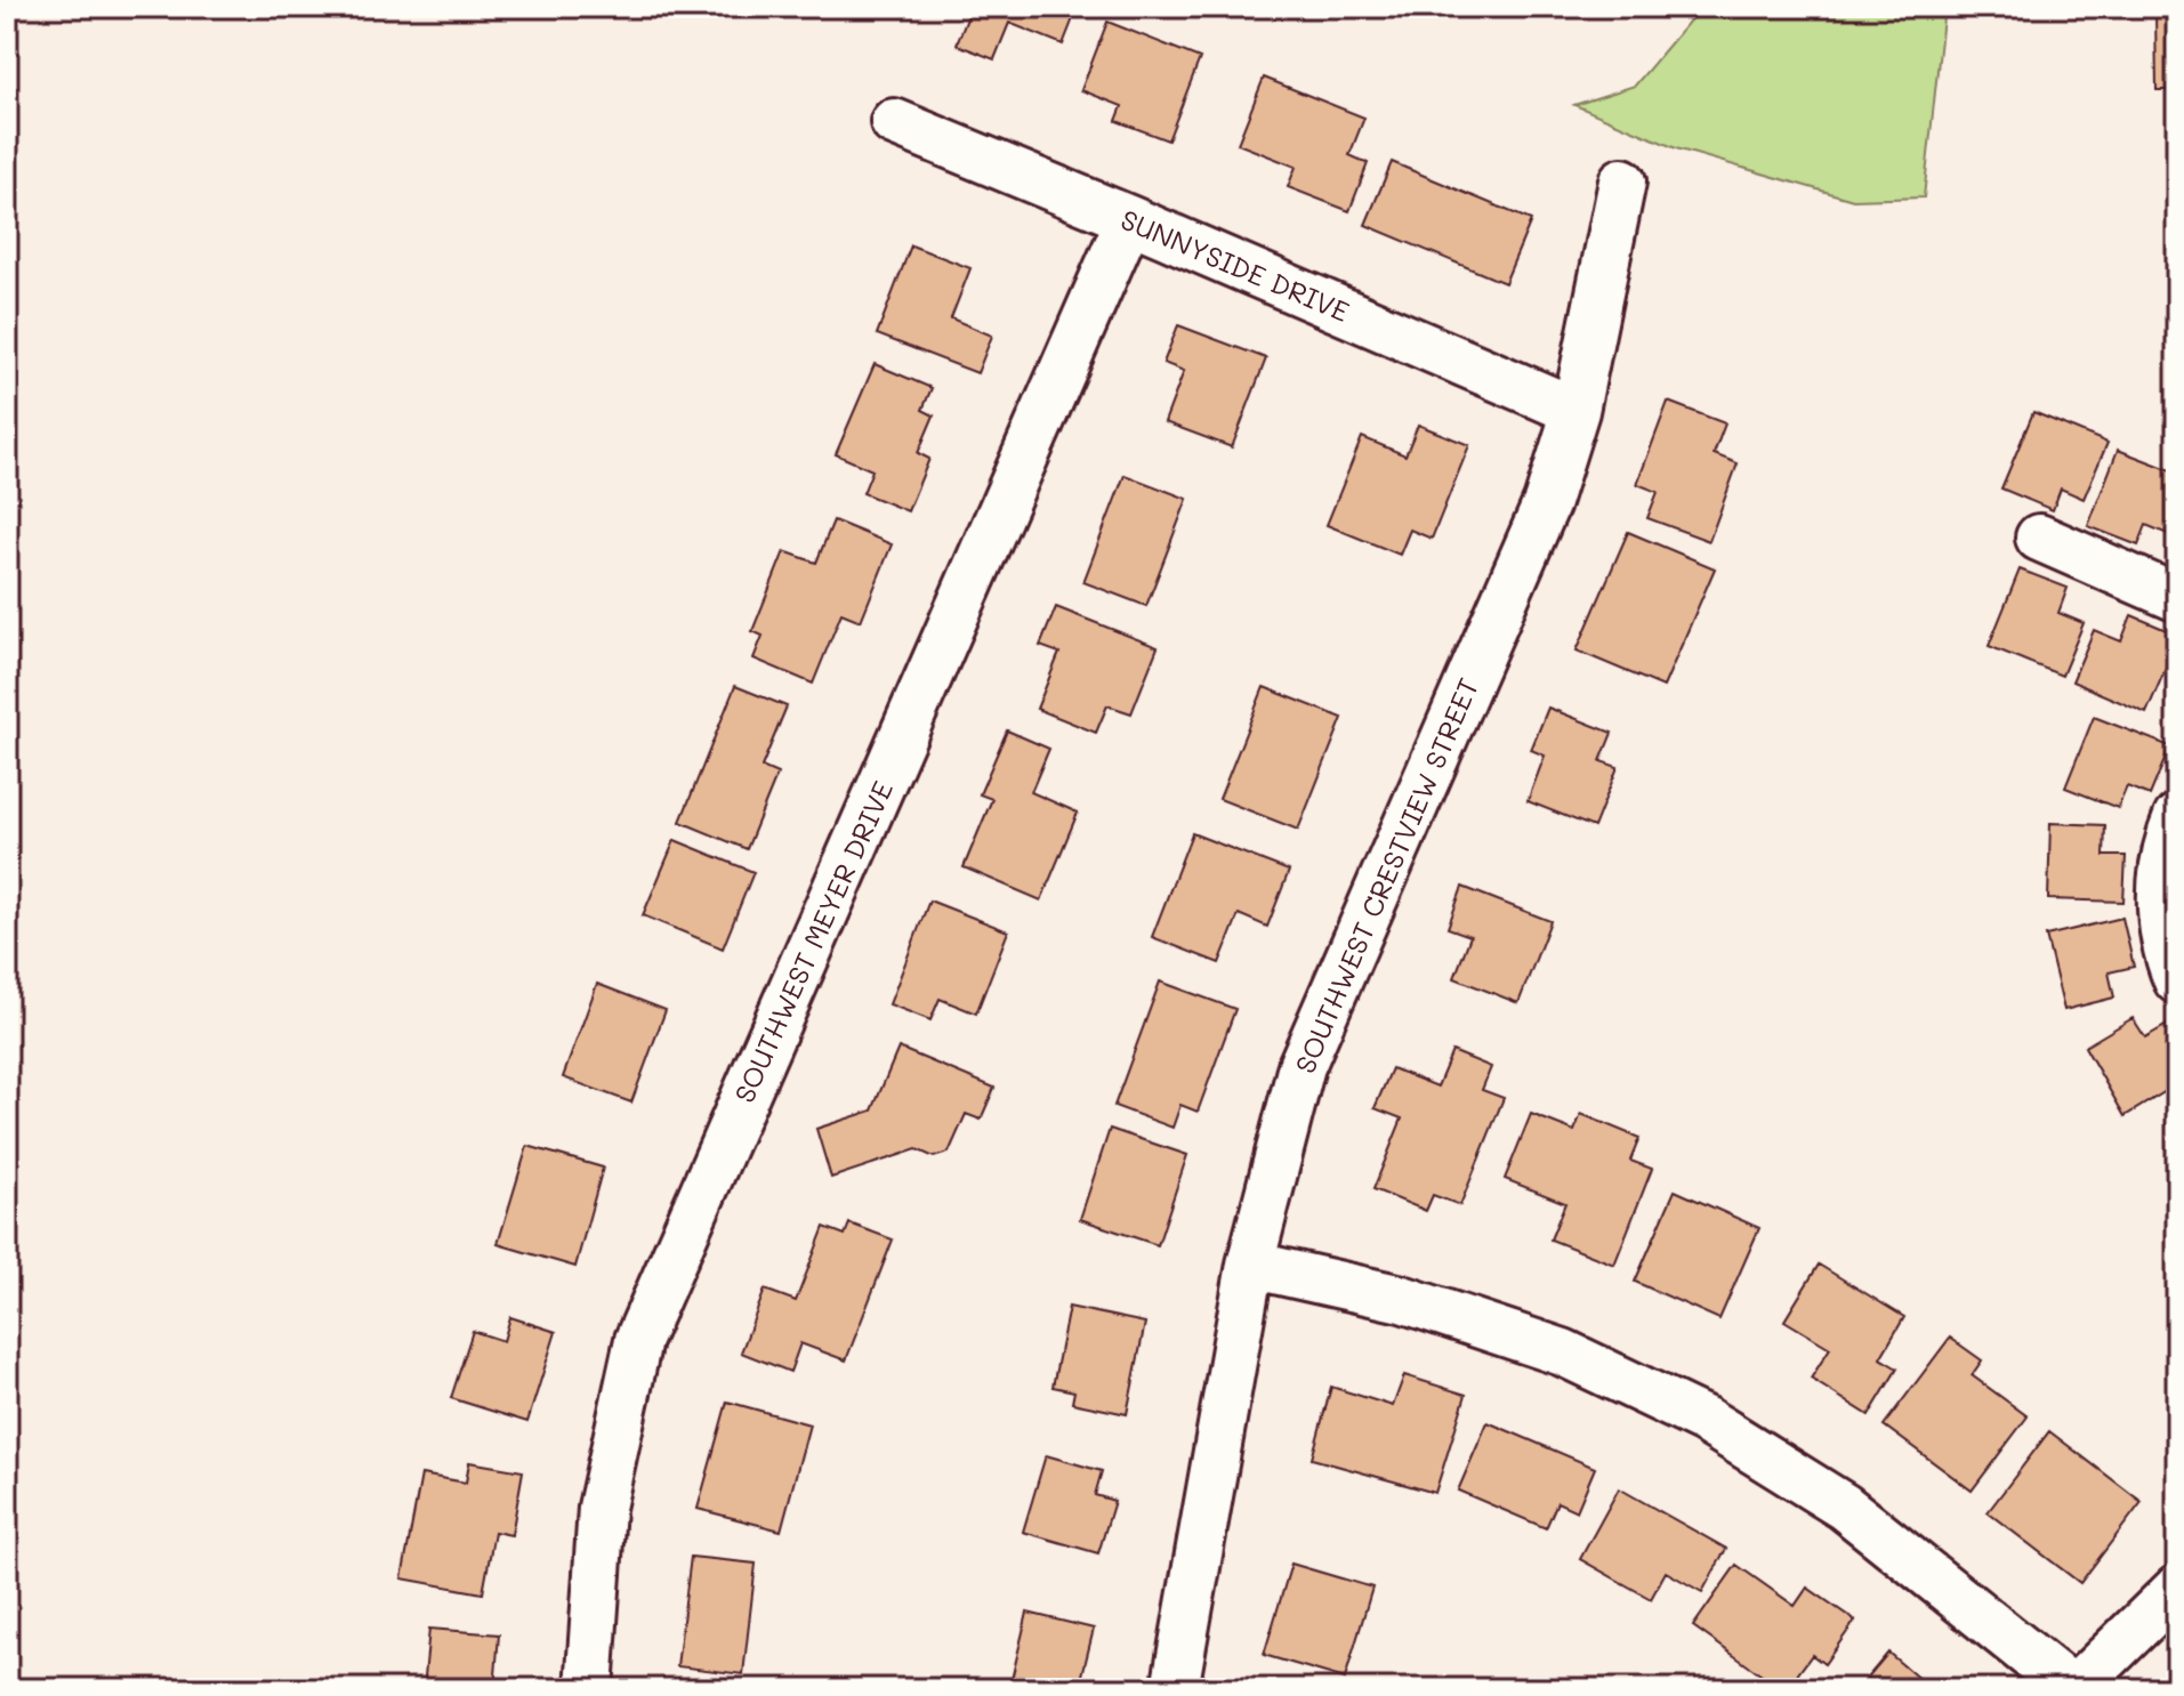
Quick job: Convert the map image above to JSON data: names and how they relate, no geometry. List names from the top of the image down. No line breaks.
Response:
{"streets":{"street":["SUNNYSIDE DRIVE","SOUTHWEST CRESTVIEW STREET","SOUTHWEST MEYER DRIVE"]},"crossings":[["SUNNYSIDE DRIVE","SOUTHWEST CRESTVIEW STREET"],["SUNNYSIDE DRIVE","SOUTHWEST MEYER DRIVE"]]}
